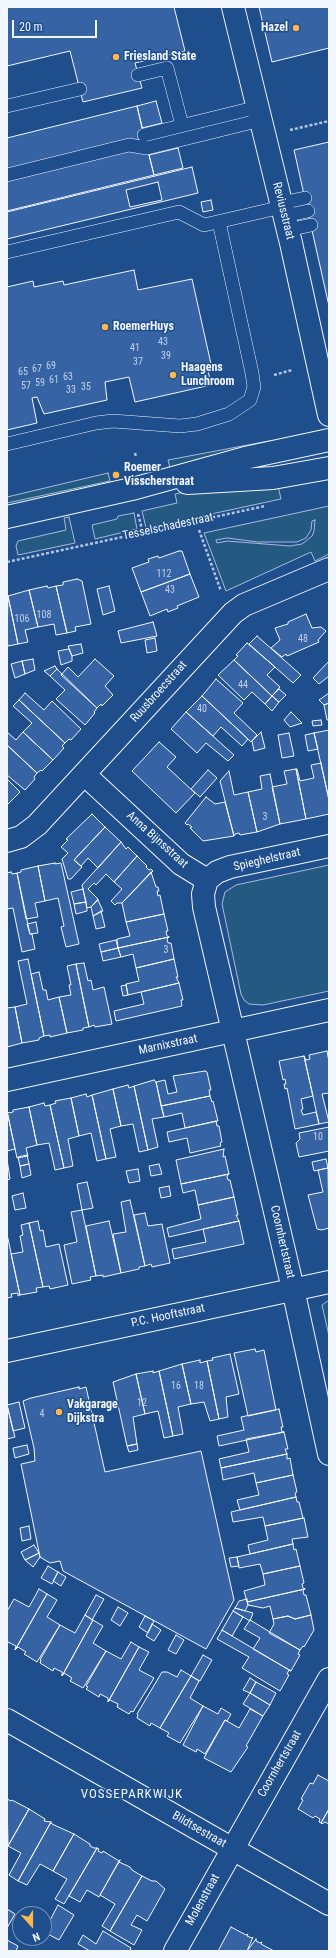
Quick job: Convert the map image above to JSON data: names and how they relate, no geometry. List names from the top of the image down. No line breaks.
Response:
{"streets":{"street":["Reviusstraat","Ruusbroecstraat","Anna Bijnsstraat","Spieghelstraat","Marnixstraat","Coornhertstraat","P.C. Hooftstraat","Bildtsestraat","Molenstraat"],"path":["Tesselschadestraat"]},"crossings":[["Ruusbroecstraat","Anna Bijnsstraat"],["Anna Bijnsstraat","Spieghelstraat"],["Marnixstraat","Coornhertstraat"],["Coornhertstraat","P.C. Hooftstraat"],["Coornhertstraat","Bildtsestraat"],["Coornhertstraat","Molenstraat"],["Bildtsestraat","Molenstraat"]],"districts":["VOSSEPARKWIJK"],"places":["Hazel","Friesland State","RoemerHuys","Haagens Lunchroom","Roemer Visscherstraat","Vakgarage Dijkstra"],"house_numbers":["43","41","39","37","69","67","65","63","61","59","57","35","33","112","43","108","106","48","44","40","3","3","10","16","18","12","4"],"scale_bar":"20 m","north":"bottom"}
